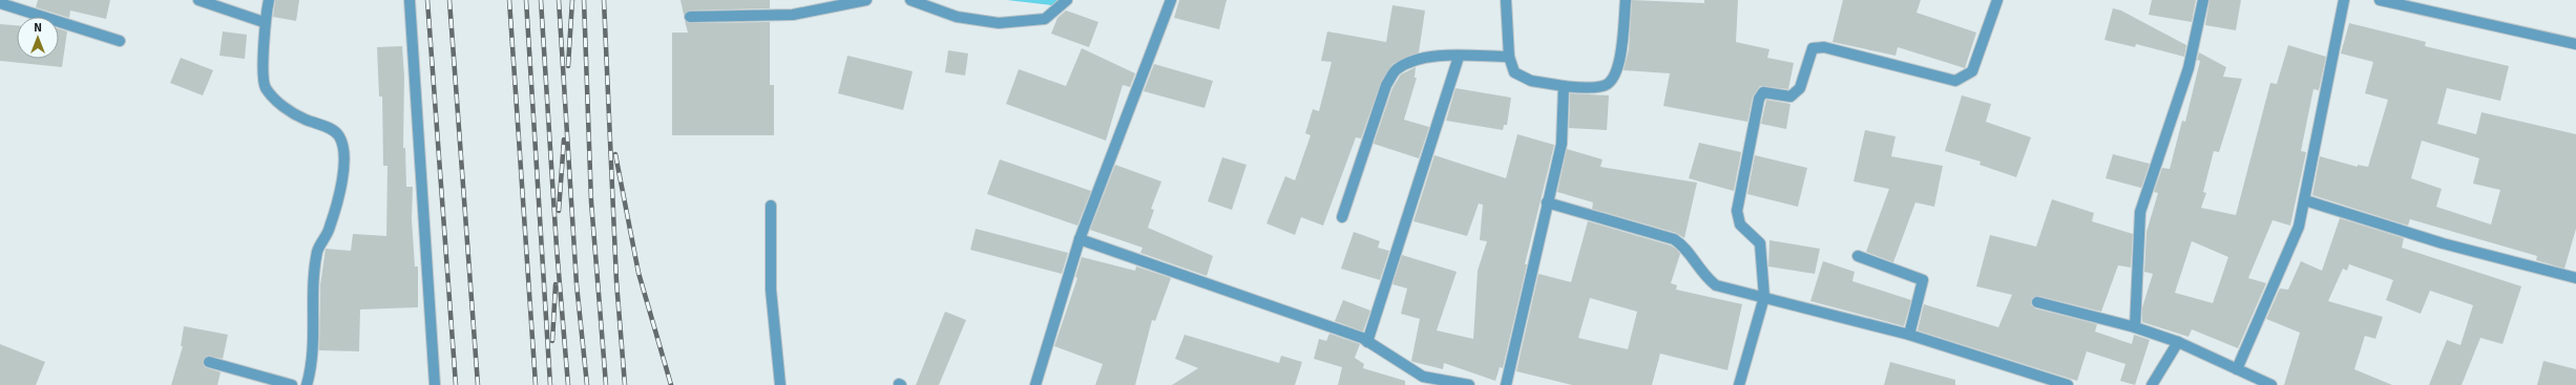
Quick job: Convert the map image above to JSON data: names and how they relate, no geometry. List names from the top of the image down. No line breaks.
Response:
{"north":"top"}
